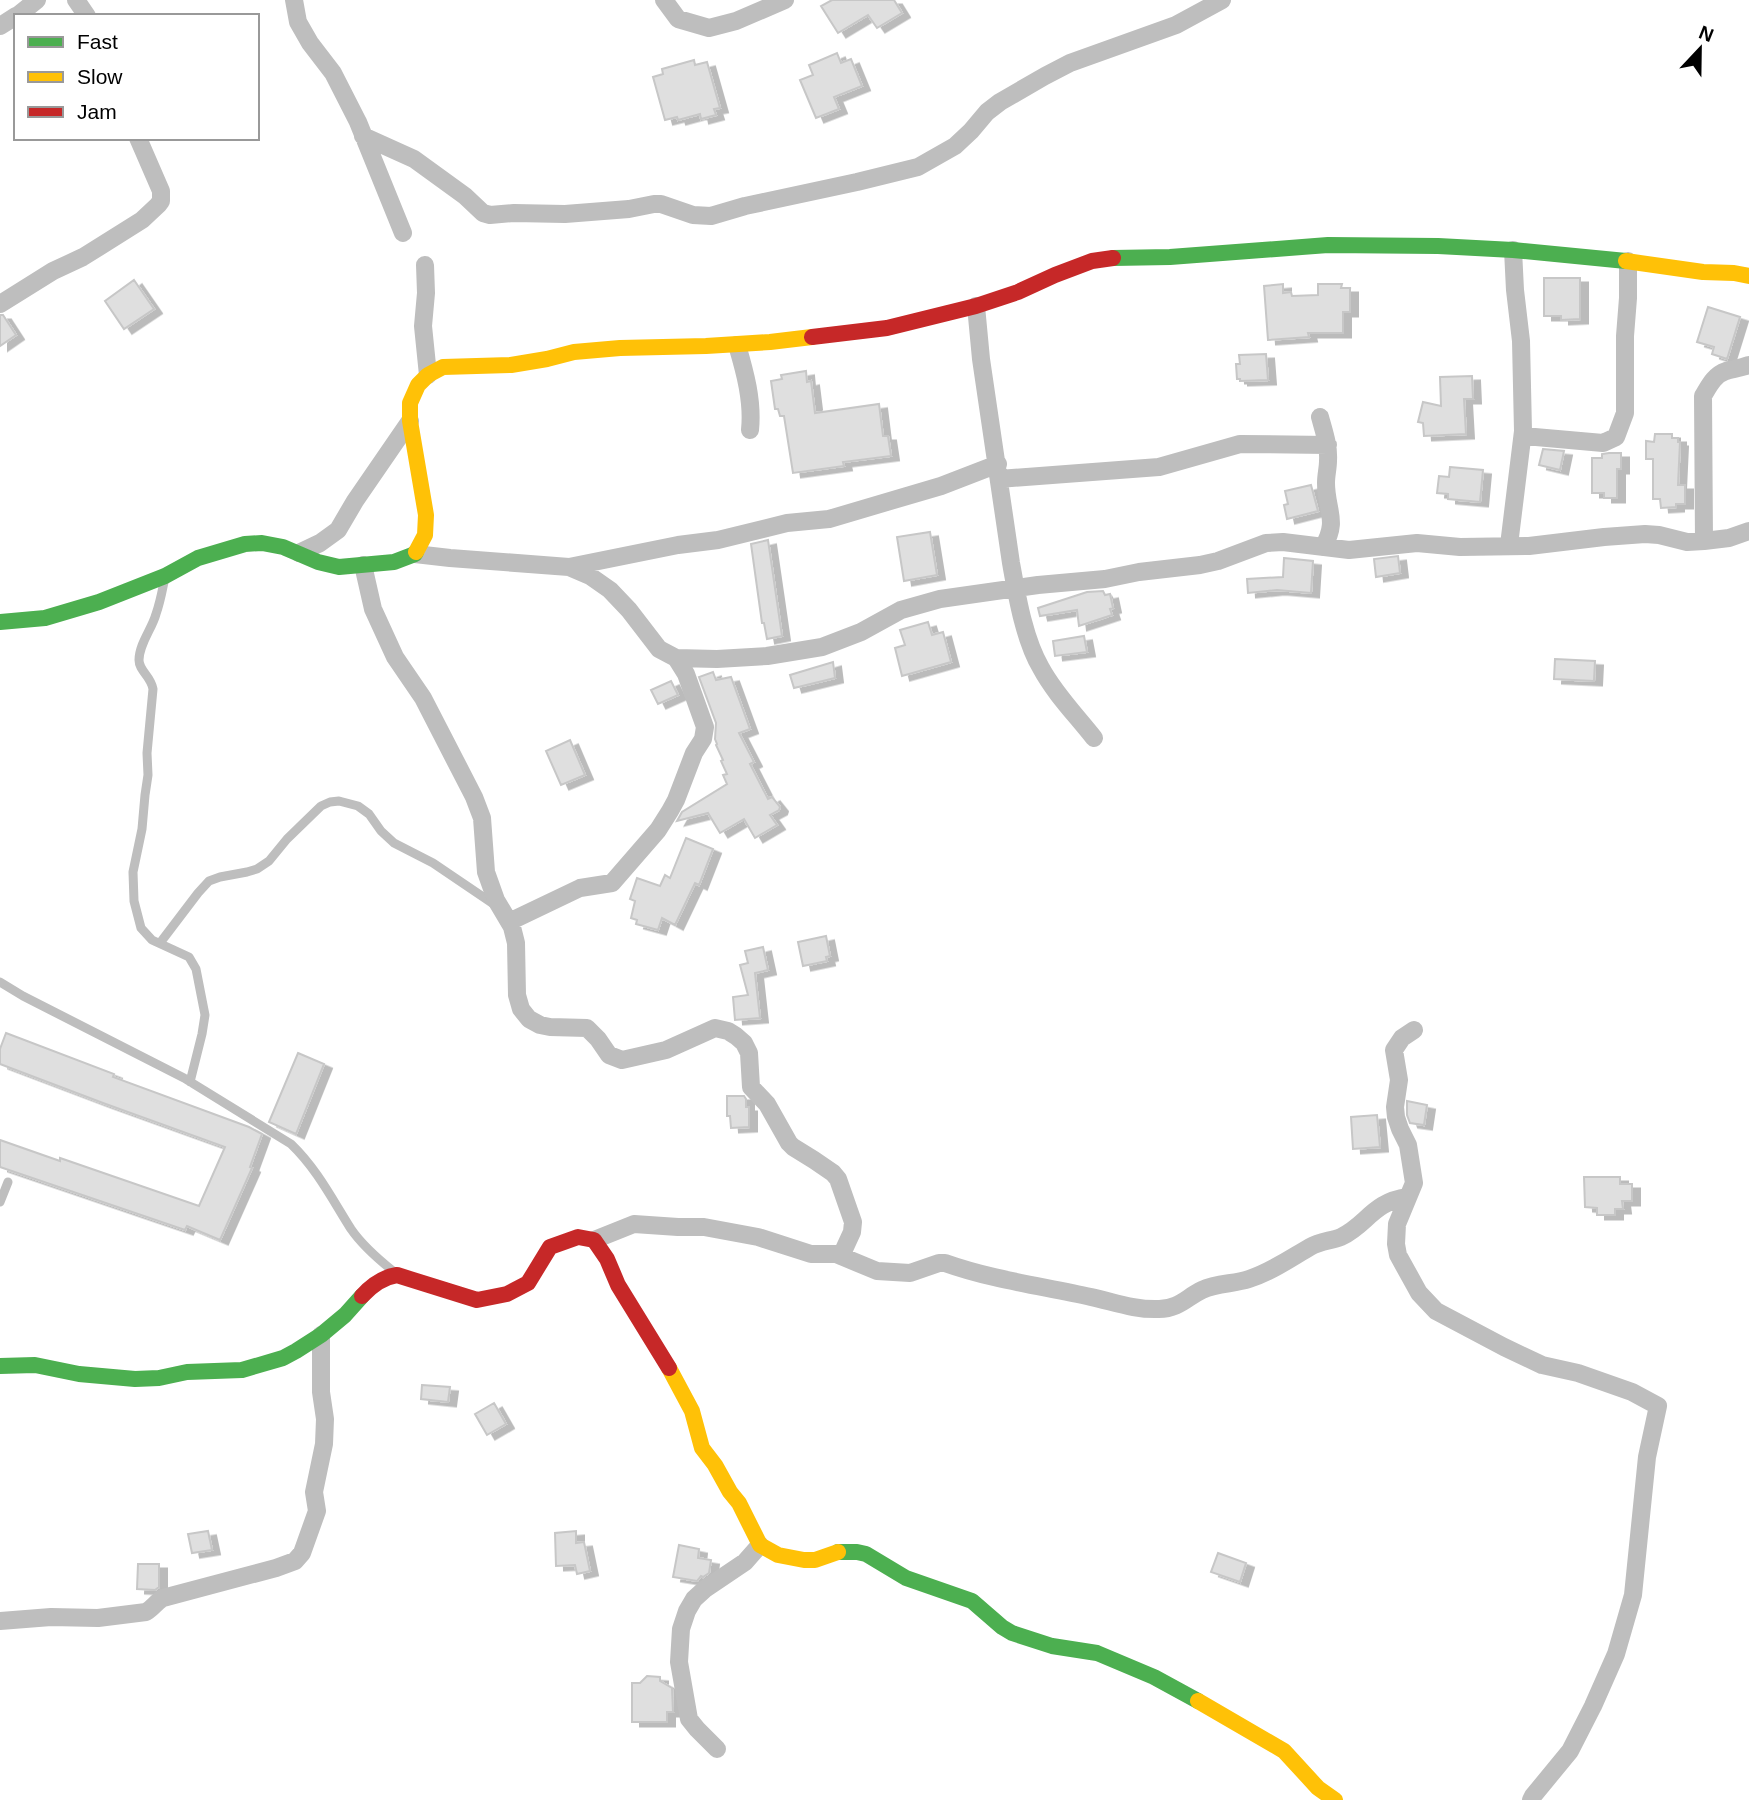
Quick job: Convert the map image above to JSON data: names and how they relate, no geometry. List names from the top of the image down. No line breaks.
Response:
{"legend":["Fast","Slow","Jam"],"north":"top"}
